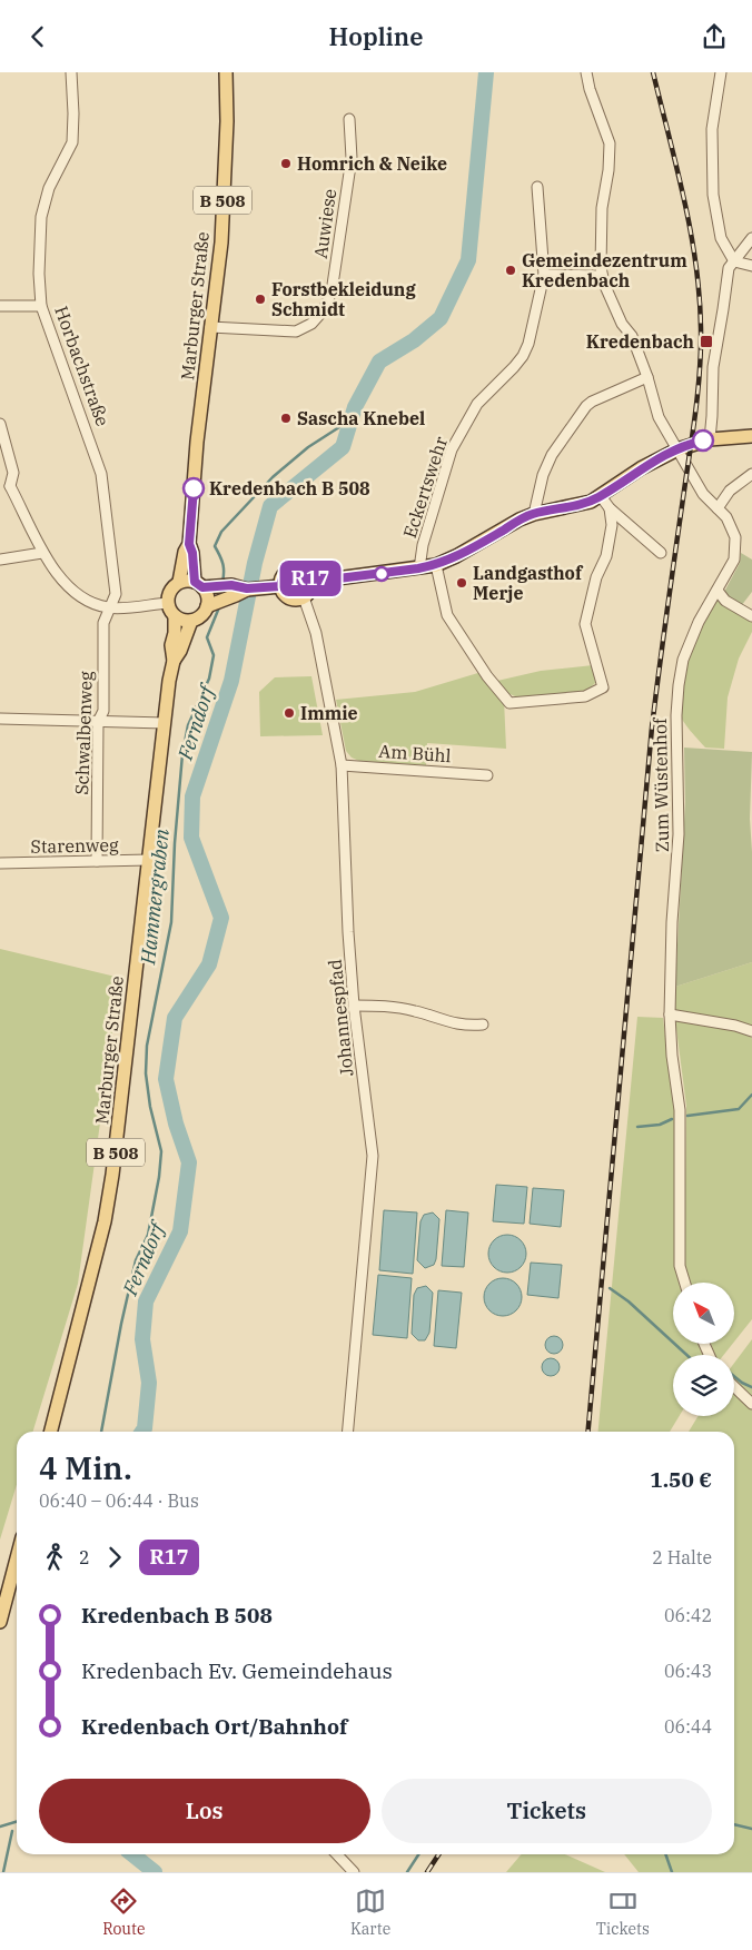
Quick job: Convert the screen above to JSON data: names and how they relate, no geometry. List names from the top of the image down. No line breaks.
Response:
{"streets":{"main road":["B 508","Marburger Straße"],"street":["Auwiese","Horbachstraße","Eckertswehr","Schwalbenweg","Am Bühl","Zum Wüstenhof","Starenweg","Johannespfad"]},"crossings":[["B 508","Marburger Straße"],["Auwiese","Marburger Straße"],["Marburger Straße","Starenweg"],["Horbachstraße","Schwalbenweg"],["Schwalbenweg","Starenweg"],["Am Bühl","Johannespfad"]],"water":["Ferndorf","Hammergraben"],"places":{"other":["Homrich & Neike","Gemeindezentrum Kredenbach","Forstbekleidung Schmidt","Sascha Knebel","Kredenbach B 508","Landgasthof Merje","Immie"],"transit":["Kredenbach"]},"lines":["bus line R17"],"north":"top left","page":{"header":"Hopline","on_map":"R17","heading":["4 Min.","06:40 – 06:44 · Bus","1.50 €"],"legs":["2","R17","2 Halte"],"list":[{"name":"Kredenbach B 508","value":"06:42"},{"name":"Kredenbach Ev. Gemeindehaus","value":"06:43"},{"name":"Kredenbach Ort/Bahnhof","value":"06:44"}],"buttons":["Los","Tickets"],"tabs":["Route","Karte","Tickets"]}}
